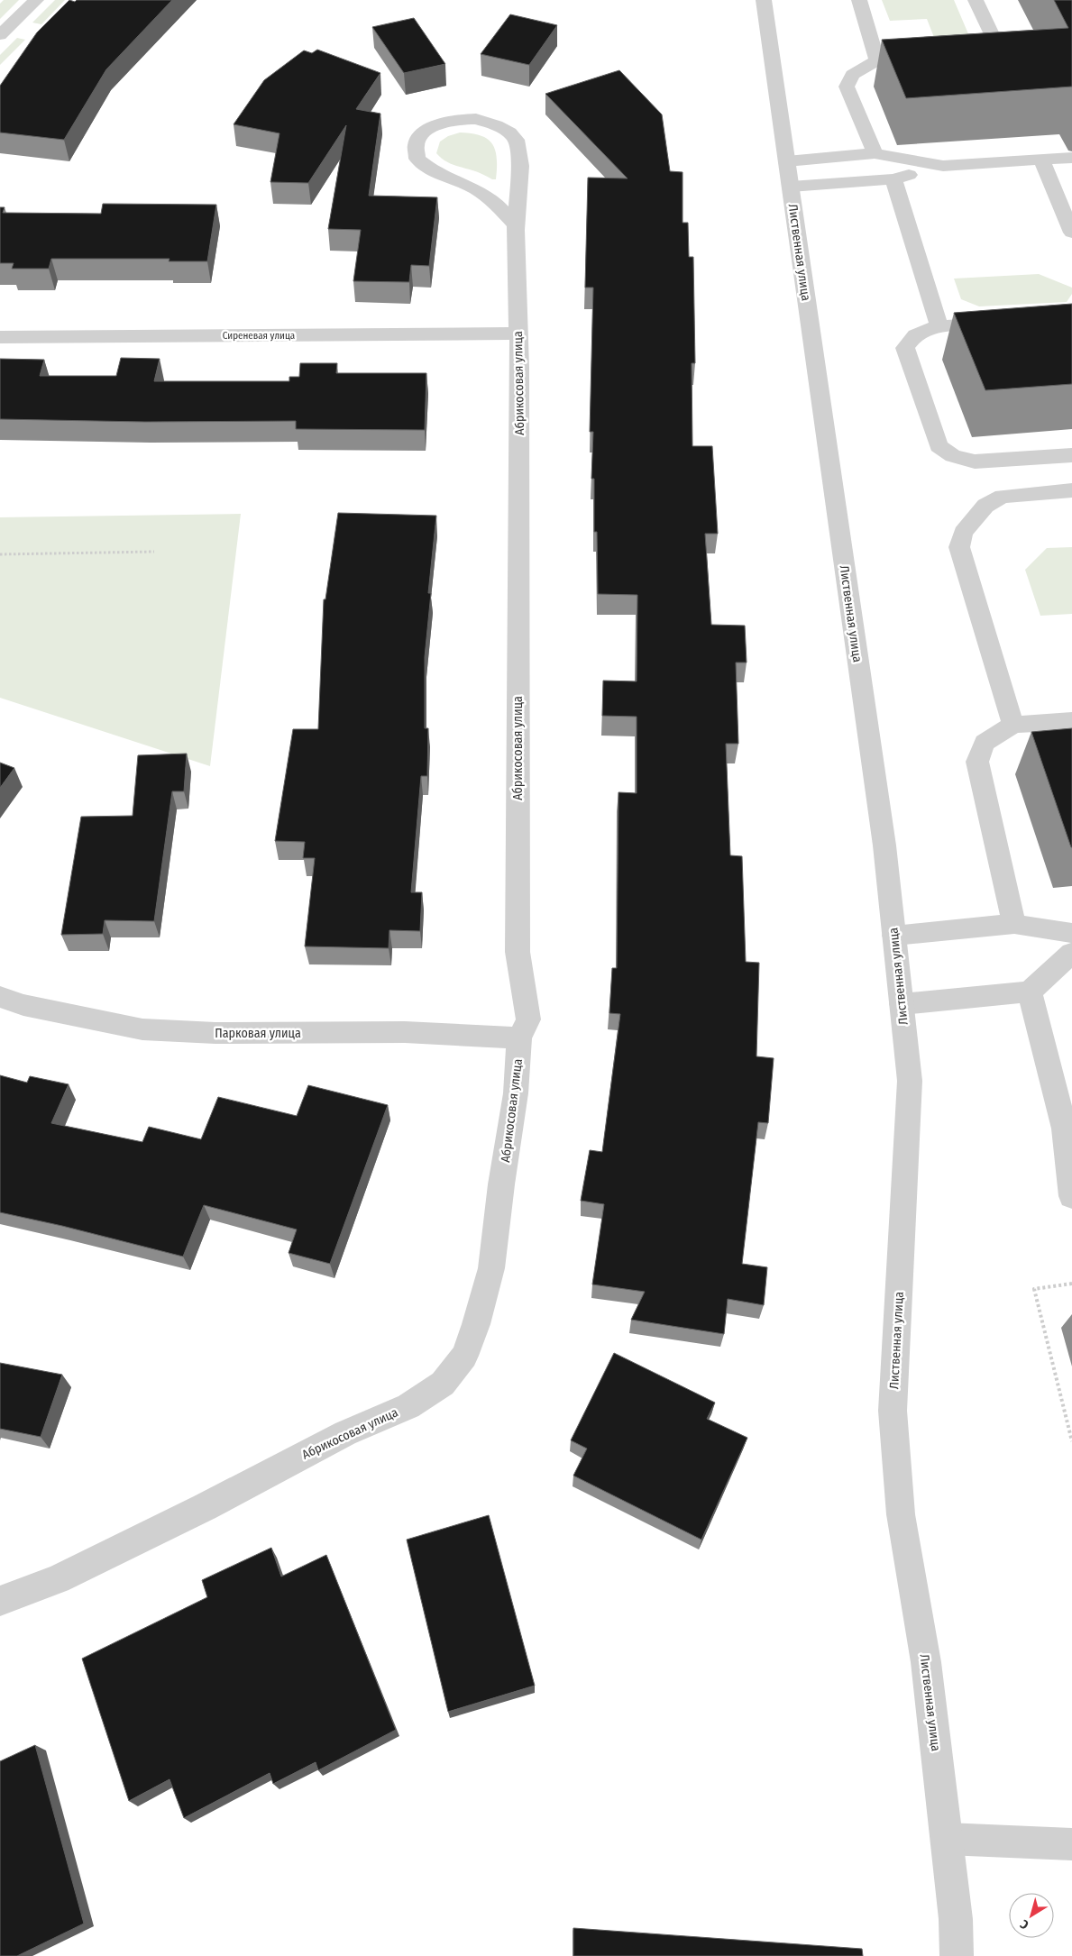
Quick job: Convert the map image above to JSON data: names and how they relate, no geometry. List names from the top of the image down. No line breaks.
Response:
{"streets":{"street":["Лиственная улица","Сиреневая улица","Абрикосовая улица","Парковая улица"]},"crossings":[["Сиреневая улица","Абрикосовая улица"],["Абрикосовая улица","Парковая улица"]],"north":"bottom left"}
